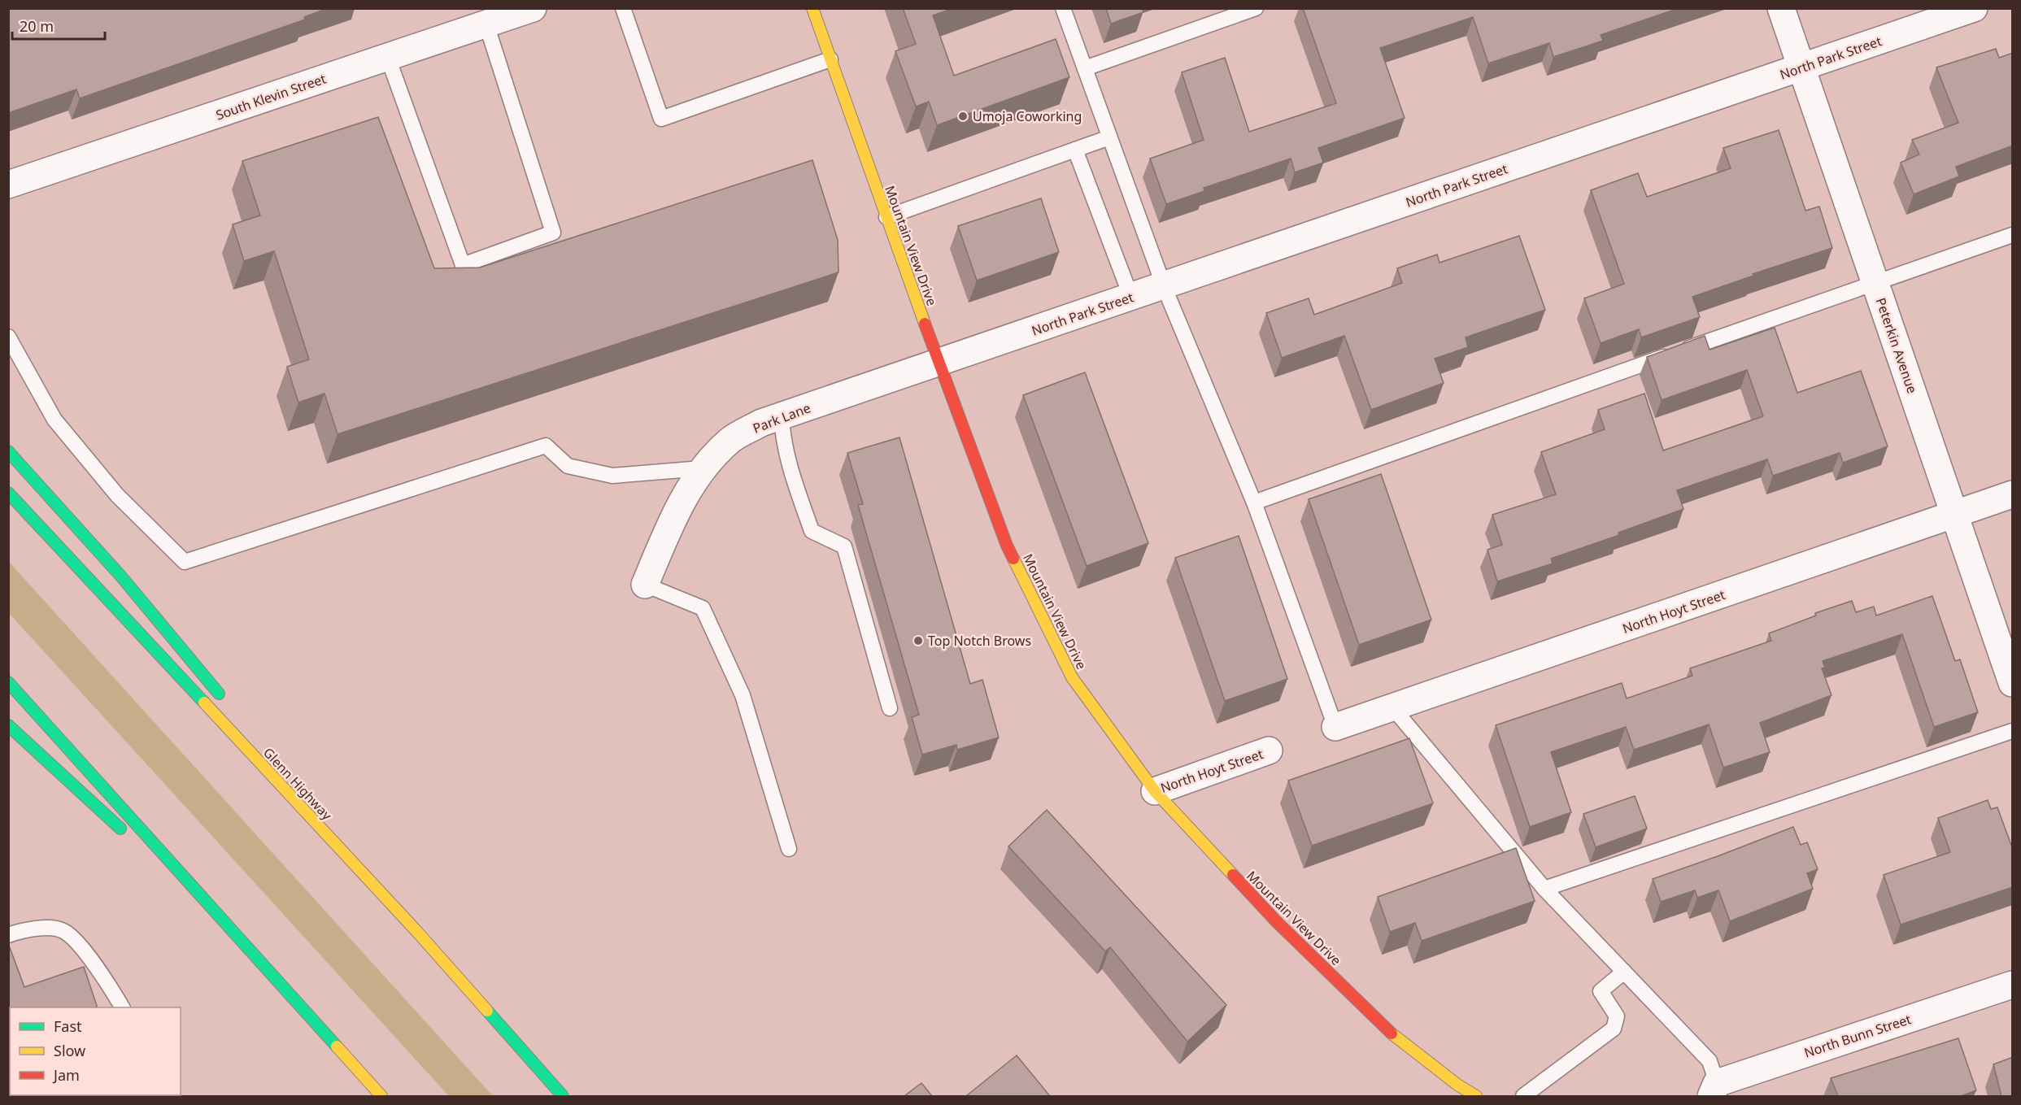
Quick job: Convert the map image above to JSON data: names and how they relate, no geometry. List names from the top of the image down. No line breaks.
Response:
{"streets":{"main road":["Mountain View Drive","Glenn Highway"],"street":["North Park Street","South Klevin Street","Peterkin Avenue","Park Lane","North Hoyt Street","North Bunn Street"]},"crossings":[["North Park Street","Mountain View Drive"],["North Park Street","Peterkin Avenue"],["North Park Street","Park Lane"],["Mountain View Drive","Park Lane"],["Mountain View Drive","North Hoyt Street"],["Peterkin Avenue","North Hoyt Street"]],"places":["Umoja Coworking","Top Notch Brows"],"legend":["Fast","Slow","Jam"],"scale_bar":"20 m"}
